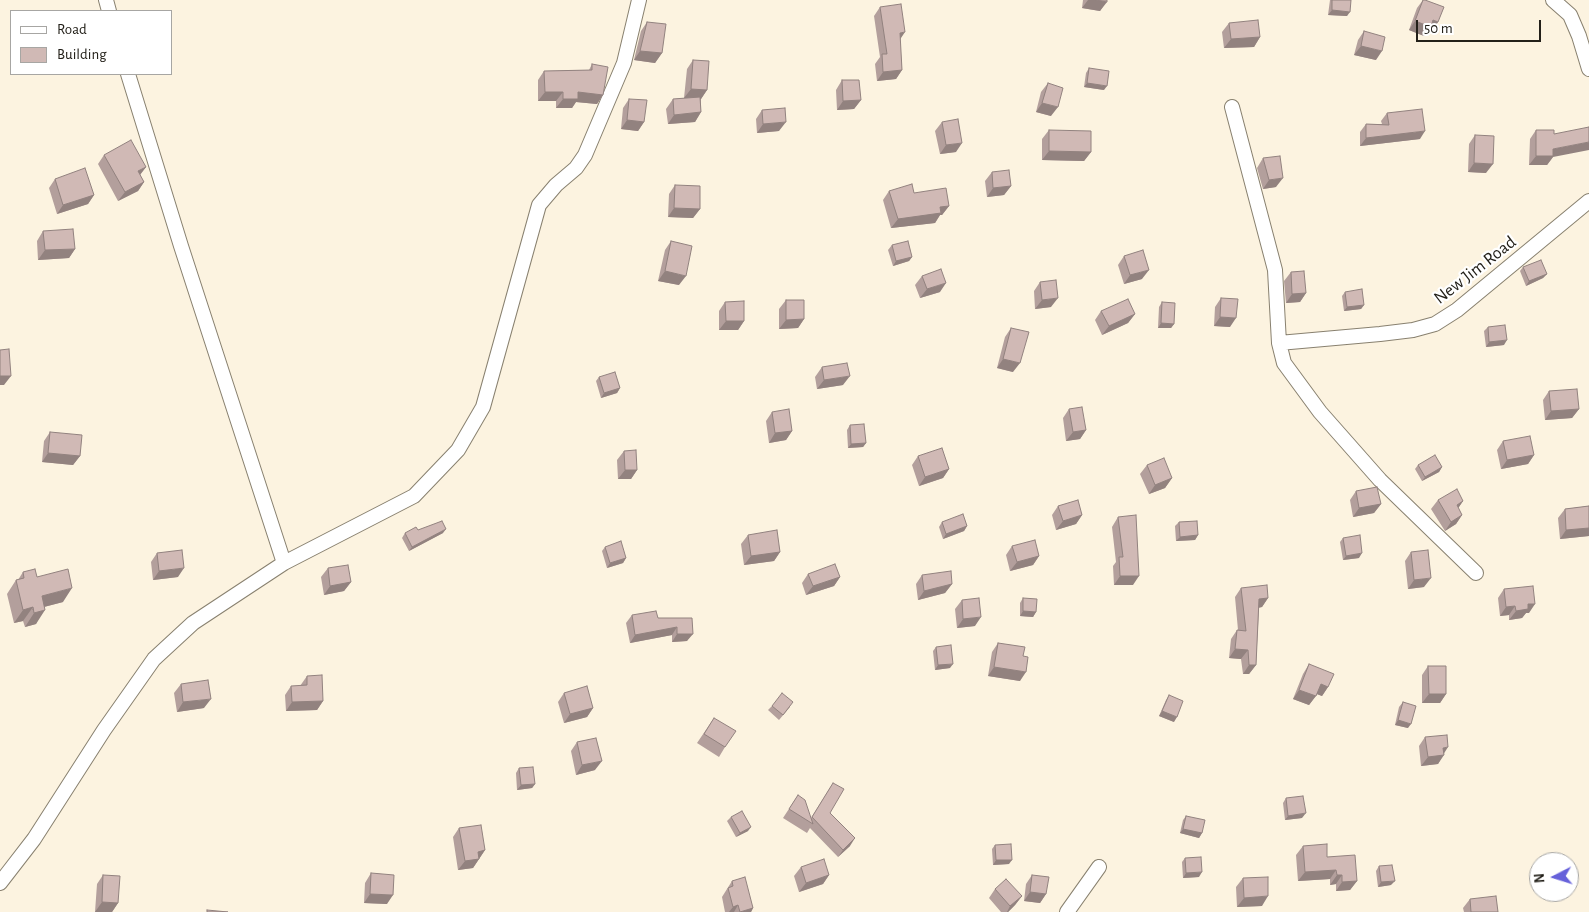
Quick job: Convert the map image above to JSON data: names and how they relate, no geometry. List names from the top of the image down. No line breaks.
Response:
{"streets":{"street":["New Jim Road"]},"legend":["Road","Building"],"scale_bar":"50 m","north":"left"}
